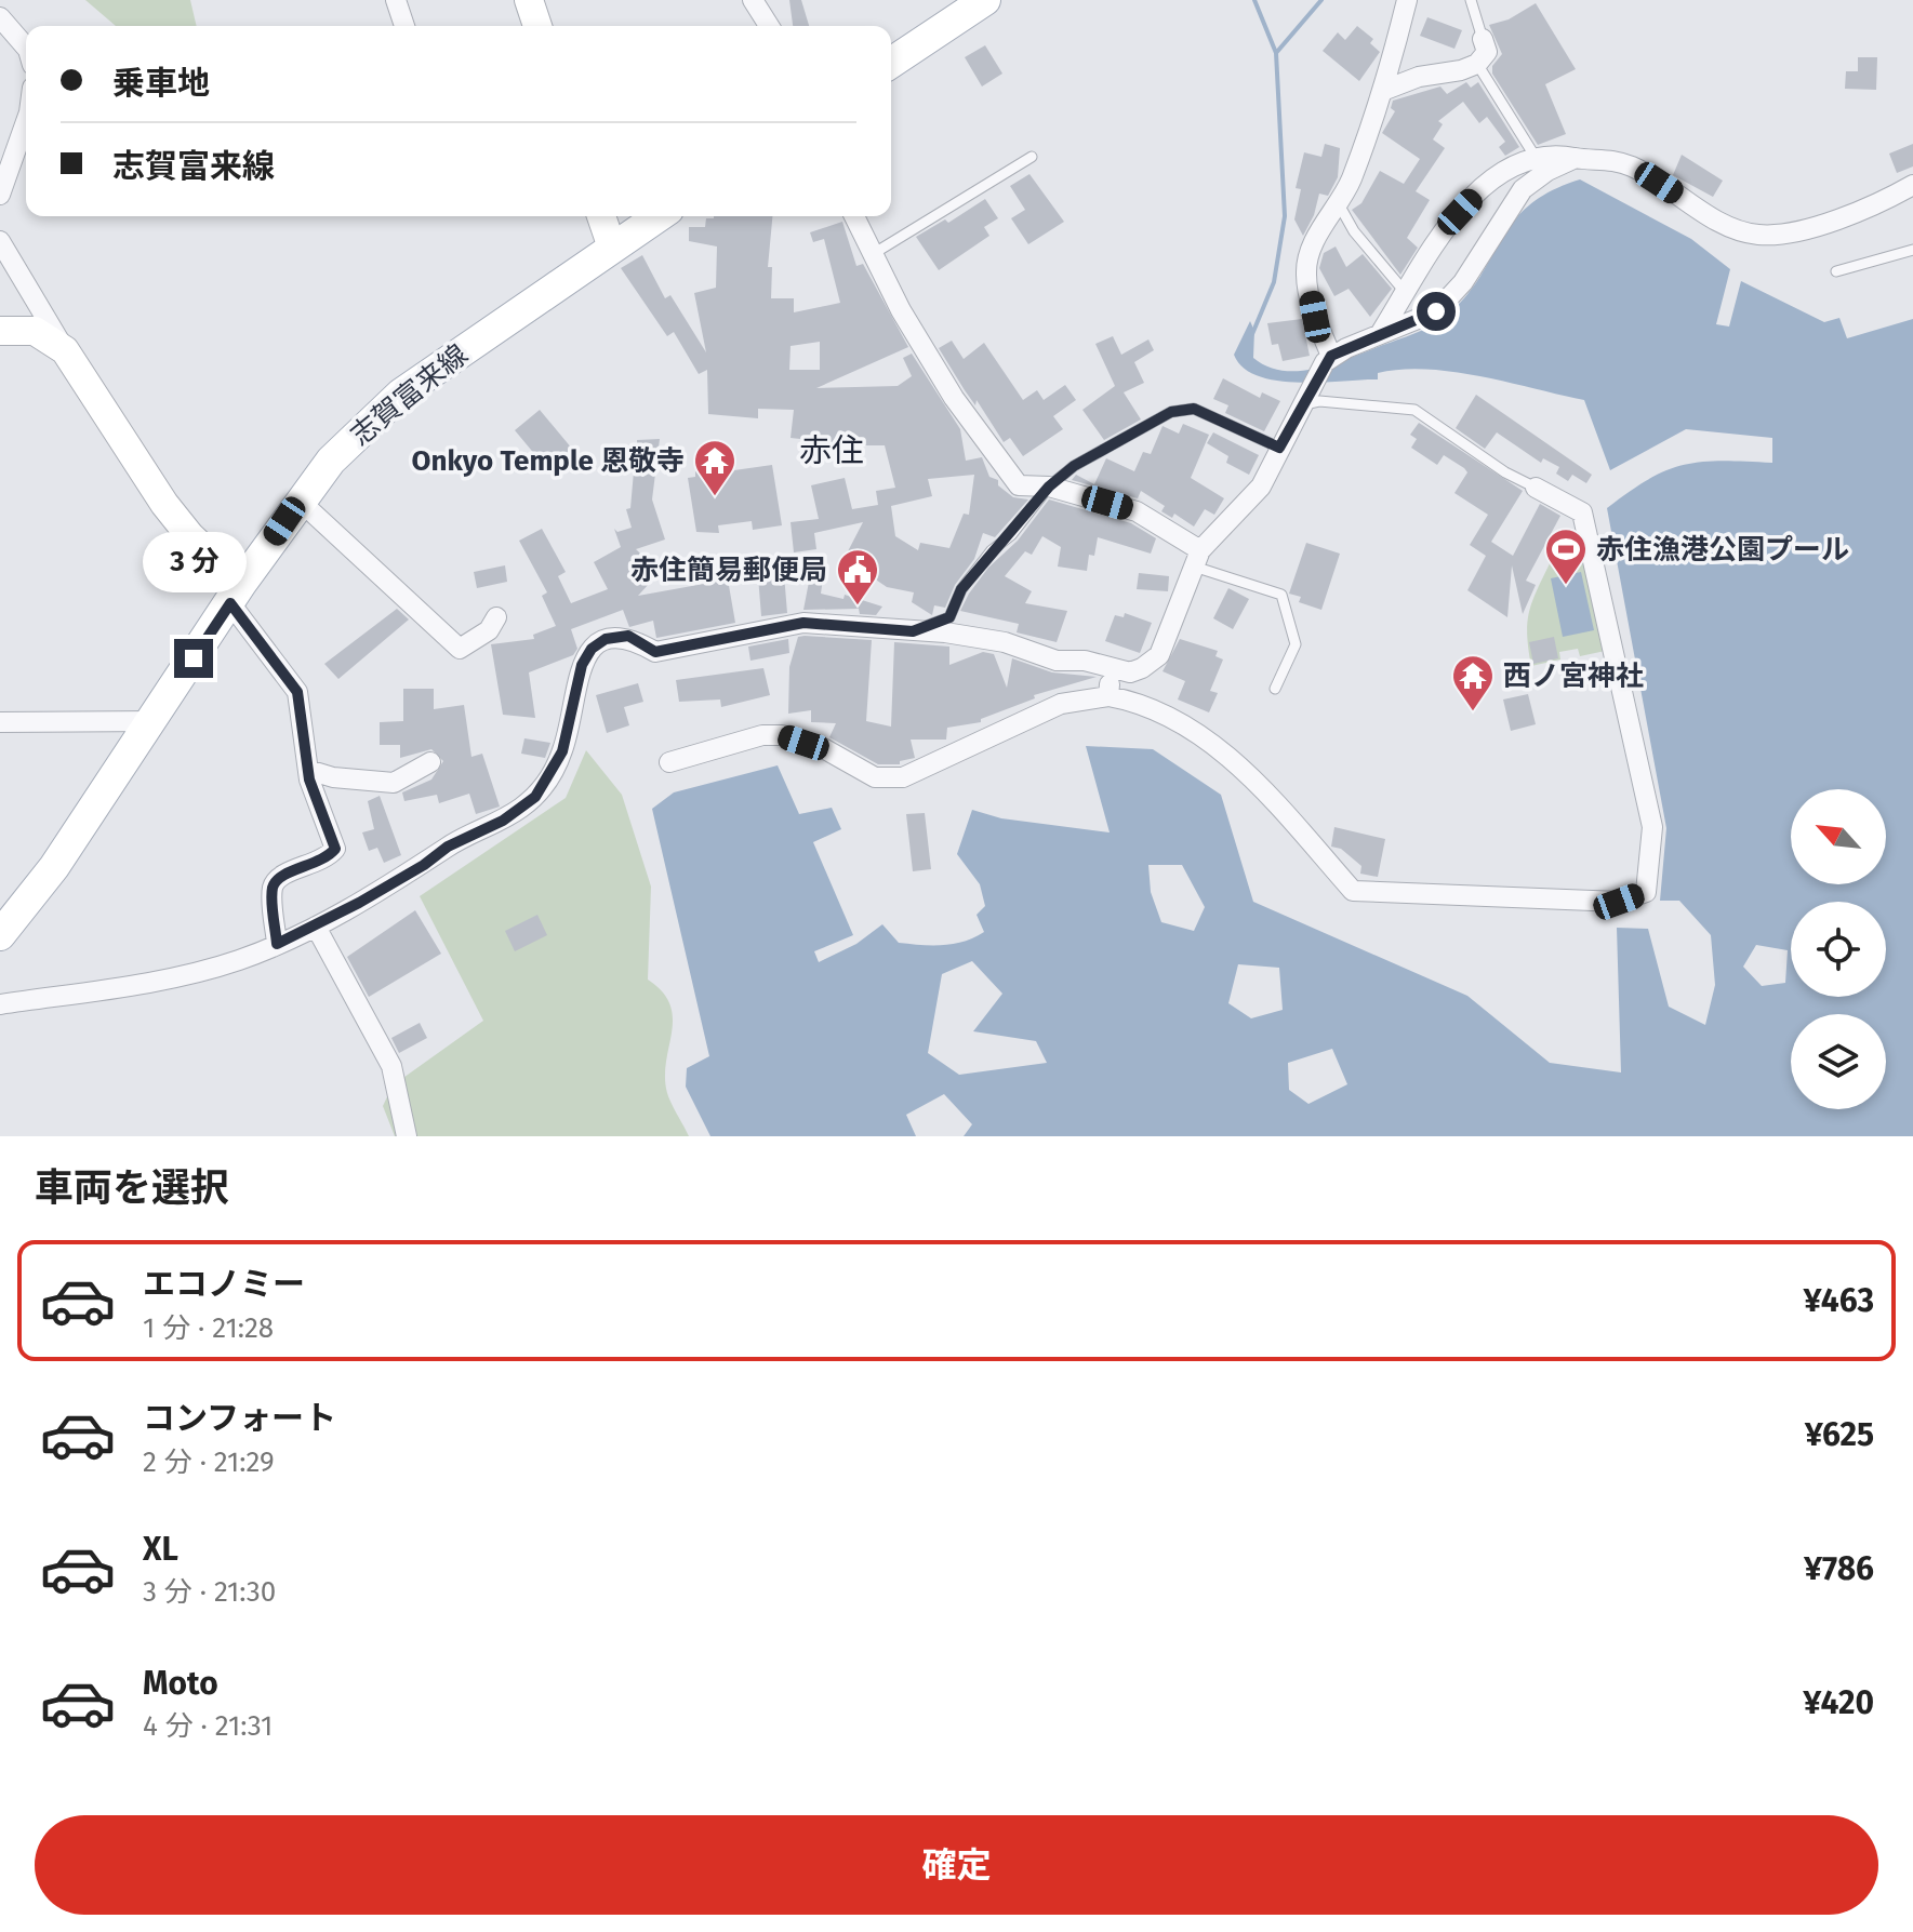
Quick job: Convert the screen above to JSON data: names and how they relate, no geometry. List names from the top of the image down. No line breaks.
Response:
{"streets":{"main road":["志賀富来線"]},"districts":["赤住"],"places":{"temple":["Onkyo Temple 恩敬寺","西ノ宮神社"],"sports":["赤住漁港公園プール"],"public building":["赤住簡易郵便局"]},"north":"top left","page":{"banner":["乗車地","志賀富来線"],"bubble":"3 分","heading":"車両を選択","list":[{"name":"エコノミー","note":"1 分 · 21:28","value":"¥463"},{"name":"コンフォート","note":"2 分 · 21:29","value":"¥625"},{"name":"XL","note":"3 分 · 21:30","value":"¥786"},{"name":"Moto","note":"4 分 · 21:31","value":"¥420"}],"buttons":"確定"}}
